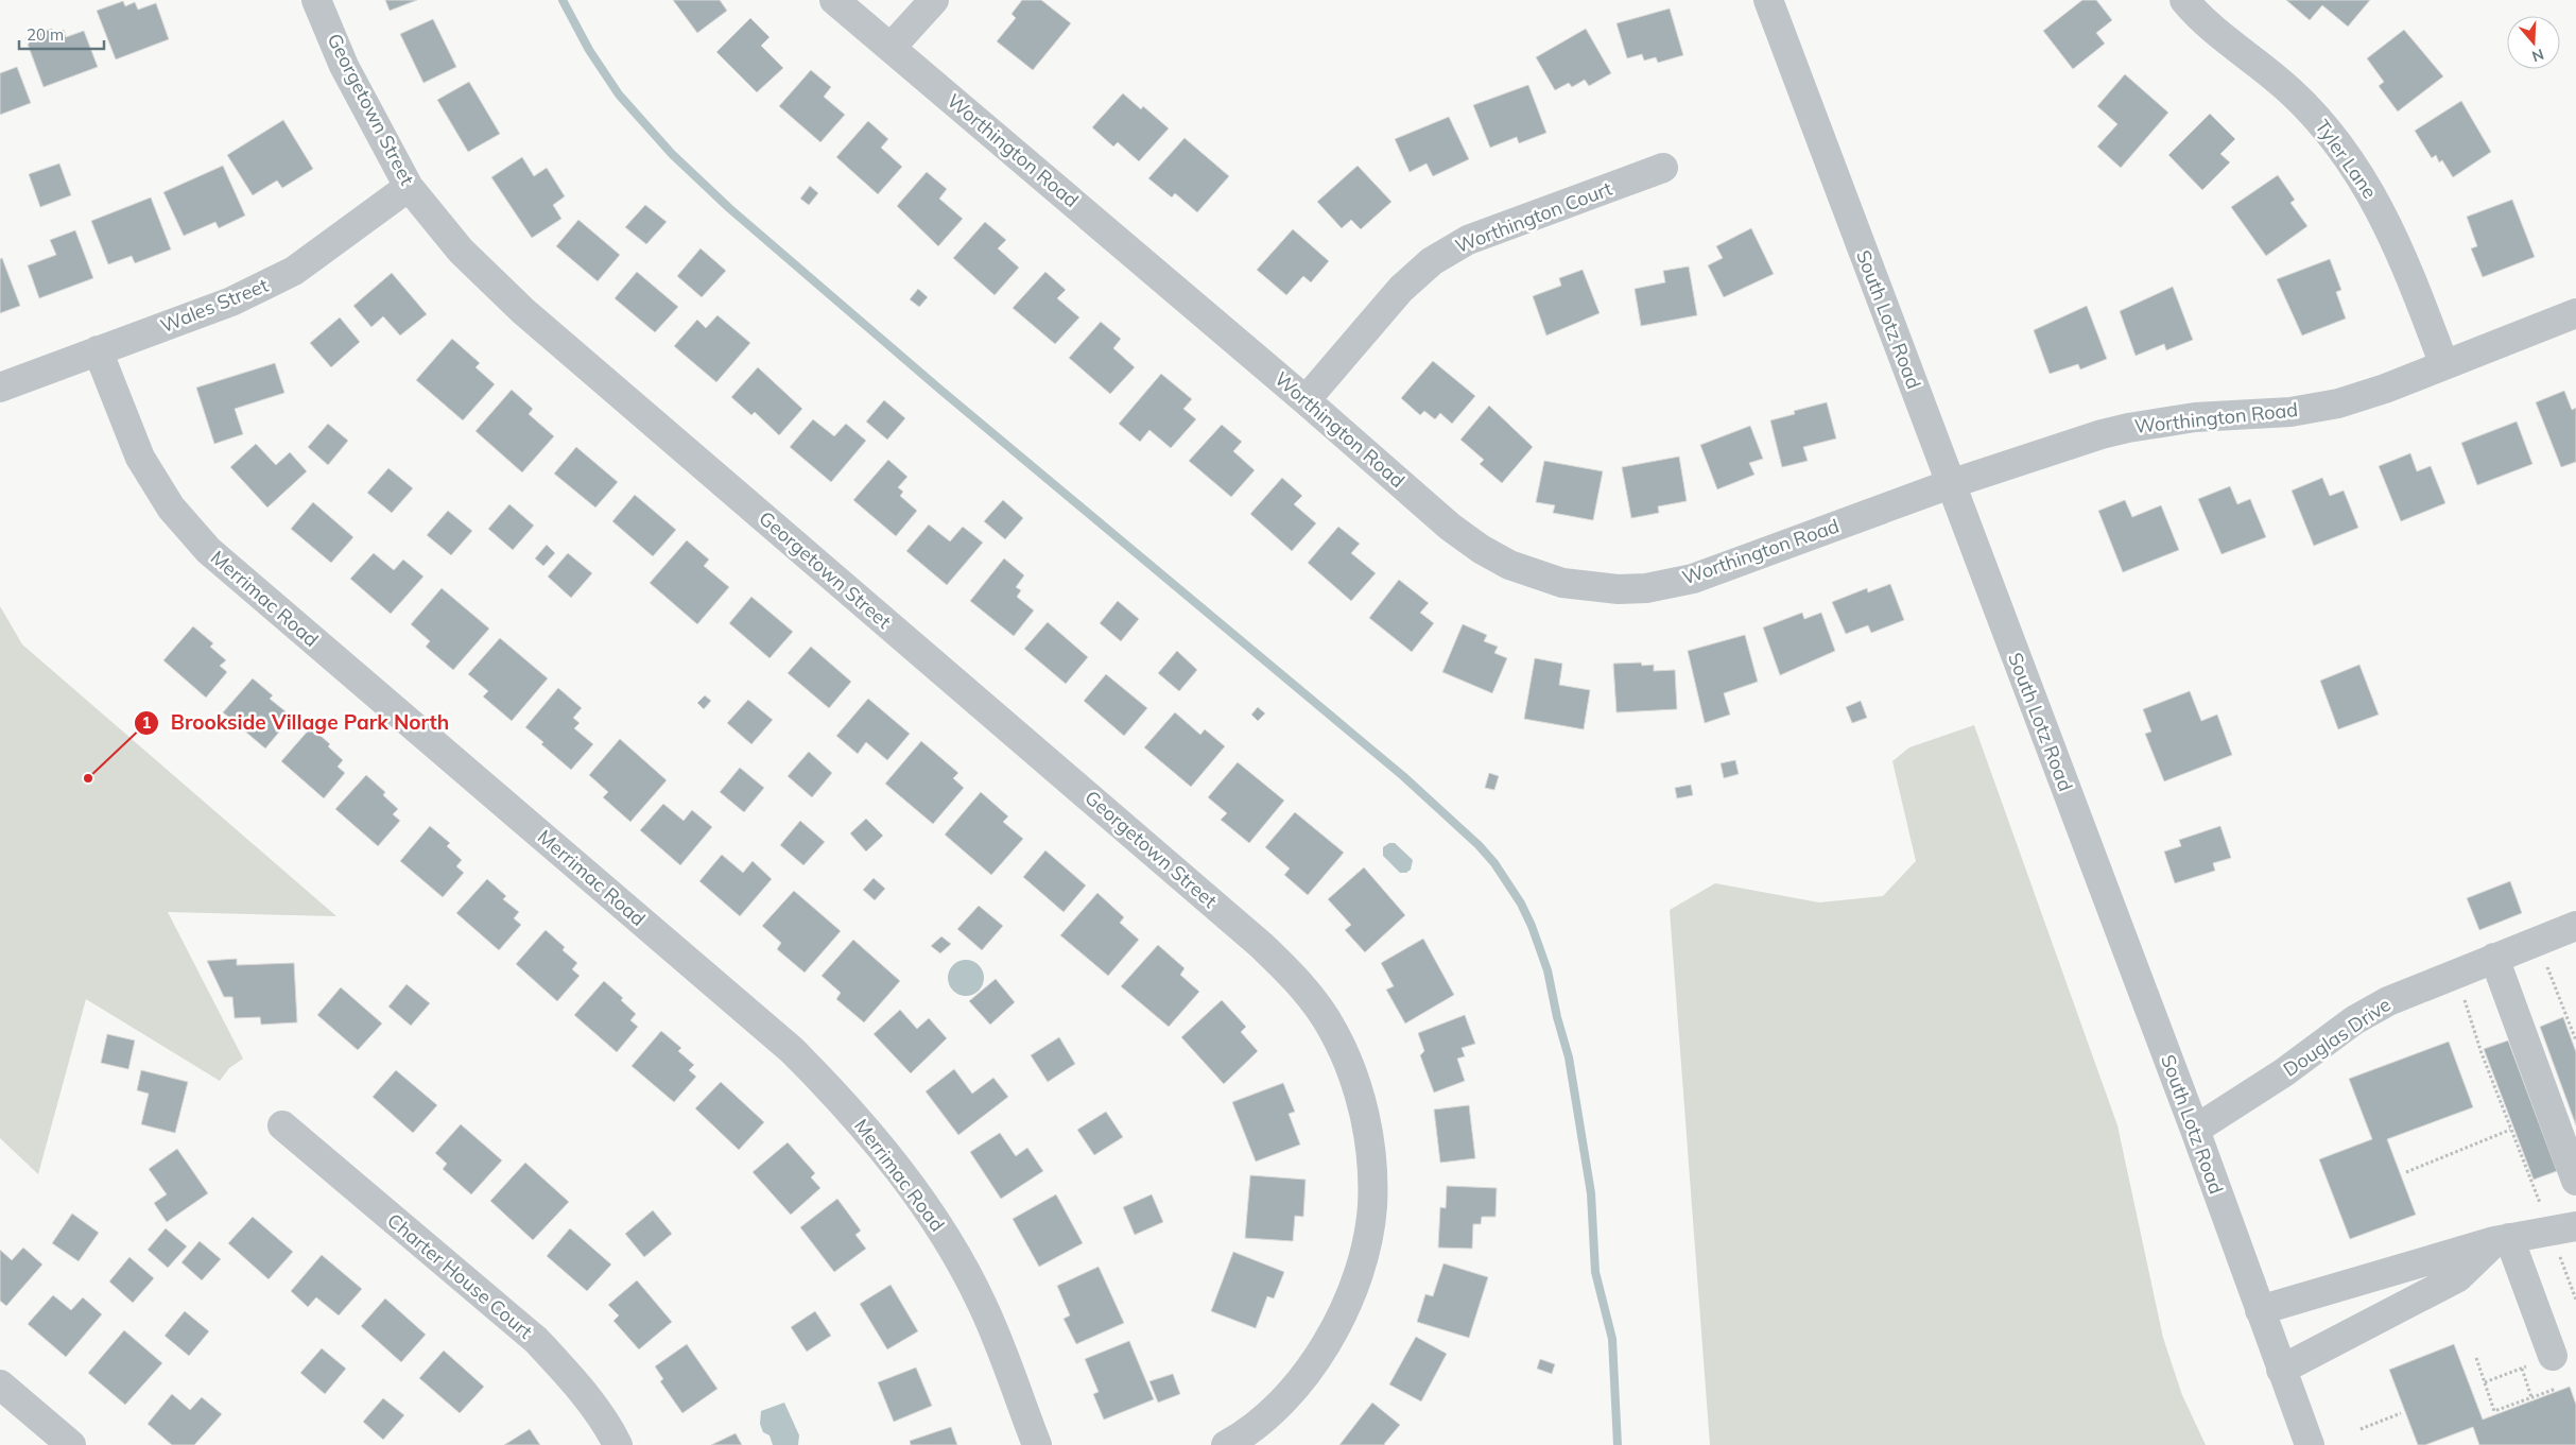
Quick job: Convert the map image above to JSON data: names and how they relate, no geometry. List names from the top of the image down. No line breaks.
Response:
{"streets":{"street":["Georgetown Street","Worthington Road","Tyler Lane","Worthington Court","Wales Street","South Lotz Road","Merrimac Road","Douglas Drive","Charter House Court"]},"crossings":[["Georgetown Street","Wales Street"],["Worthington Road","Tyler Lane"],["Worthington Road","Worthington Court"],["Worthington Road","South Lotz Road"],["Wales Street","Merrimac Road"],["South Lotz Road","Douglas Drive"]],"places":["Brookside Village Park North"],"scale_bar":"20 m","north":"bottom"}
